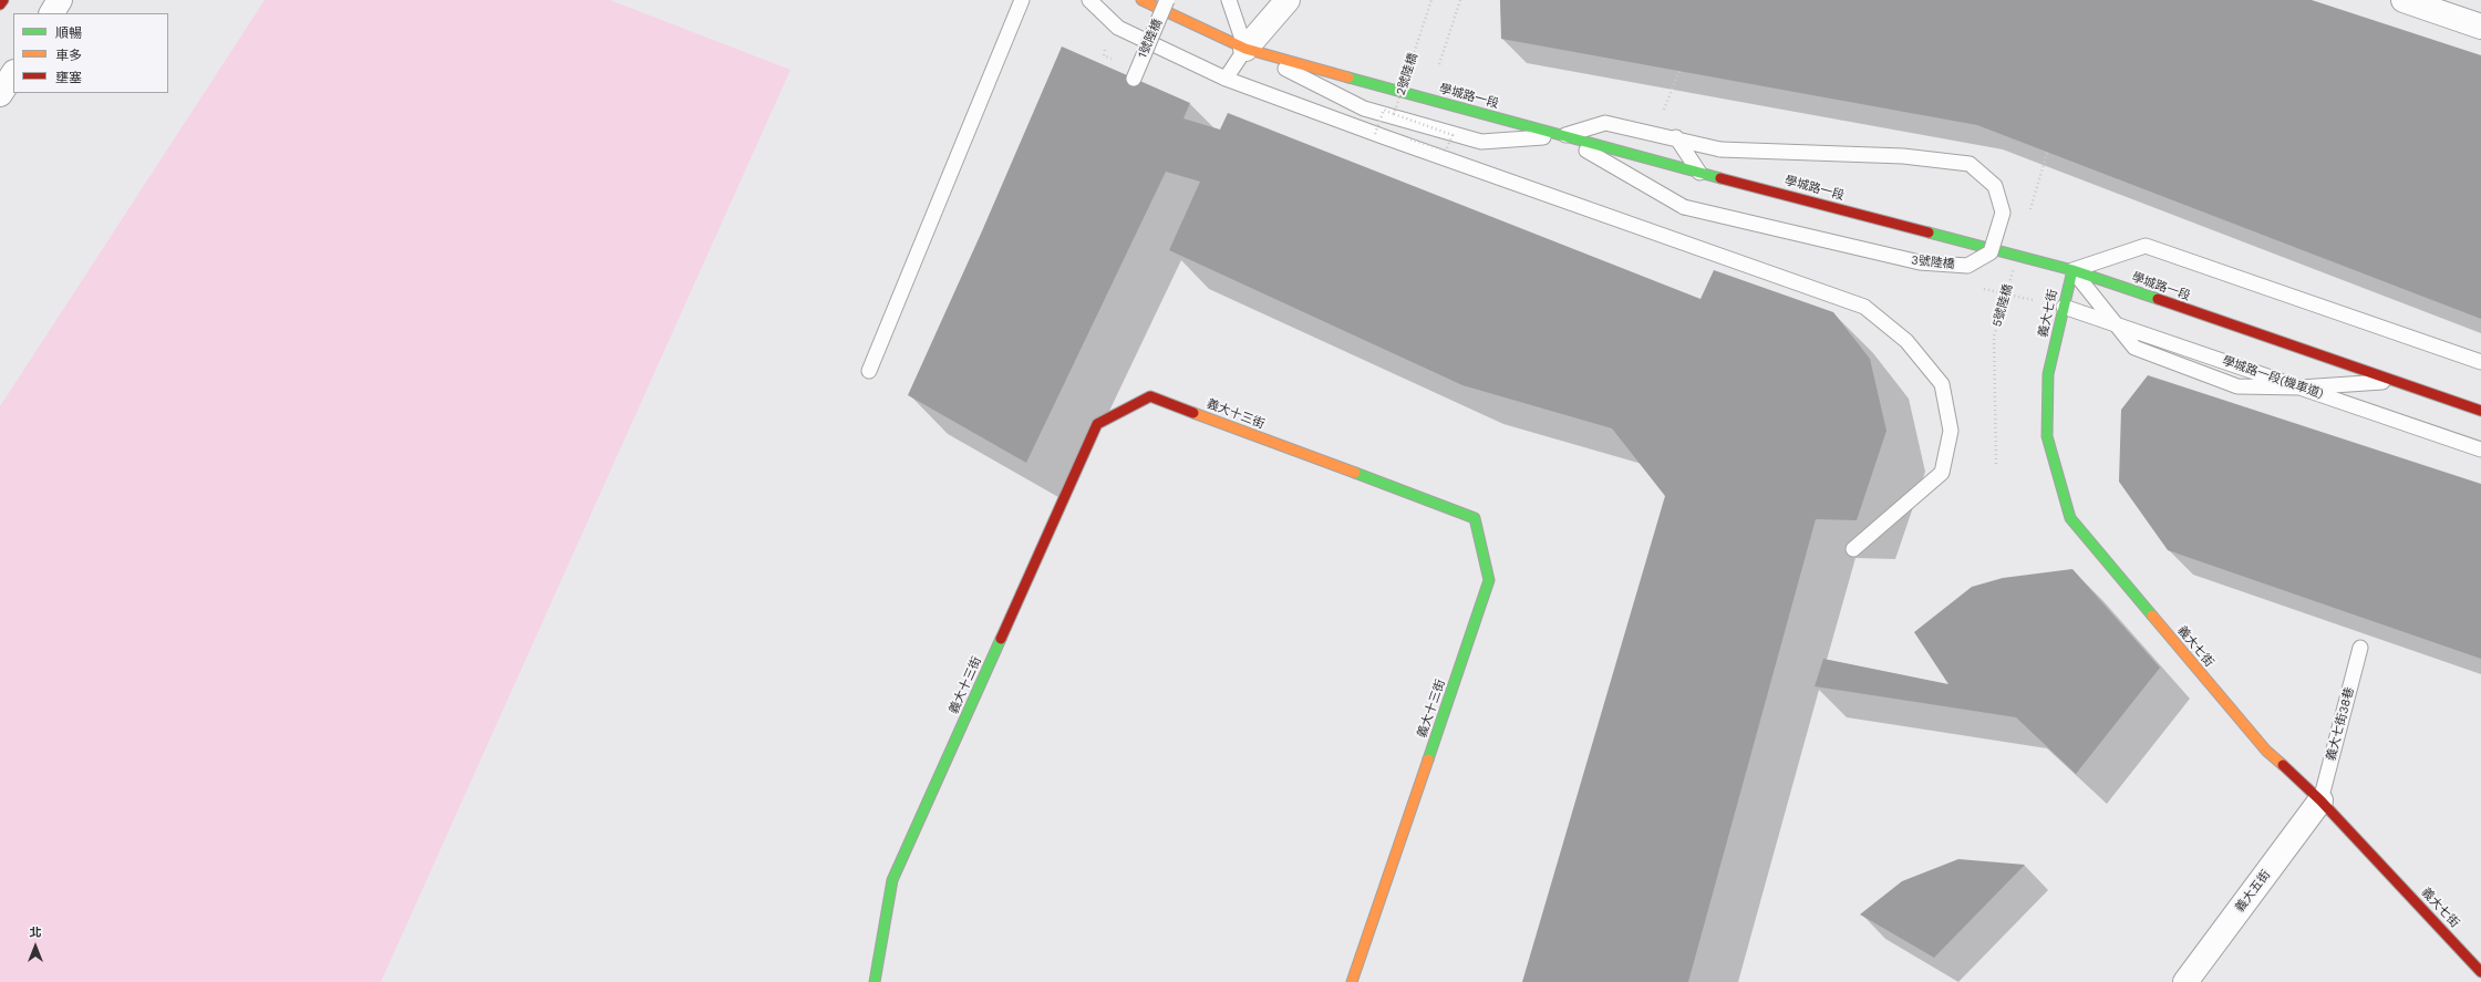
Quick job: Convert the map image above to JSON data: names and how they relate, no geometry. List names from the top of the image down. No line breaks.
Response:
{"streets":{"street":["學城路一段","義大七街","義大十三街","義大五街"],"lane":["1號陸橋","3號陸橋","學城路一段(機車道)","義大七街38巷"],"path":["2號陸橋","5號陸橋"]},"crossings":[["學城路一段","3號陸橋"],["學城路一段","義大七街"],["義大七街","學城路一段(機車道)"],["義大七街","義大七街38巷"],["義大七街","義大五街"],["義大七街38巷","義大五街"]],"legend":["順暢","車多","壅塞"],"north":"top"}
